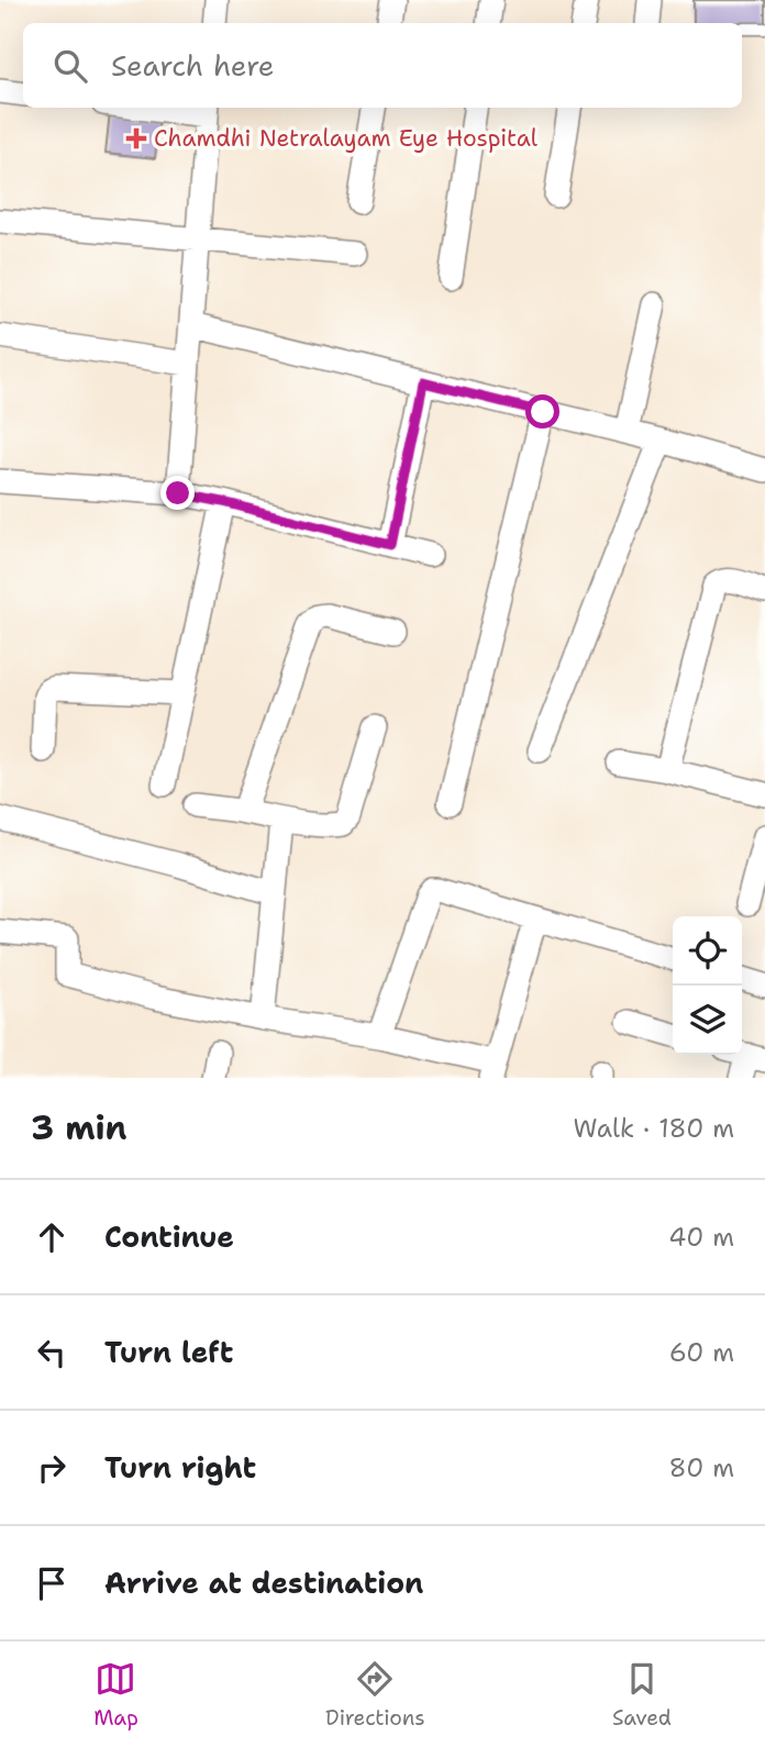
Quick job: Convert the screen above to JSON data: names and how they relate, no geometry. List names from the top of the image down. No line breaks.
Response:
{"places":{"health":["Chamdhi Netralayam Eye Hospital"]},"page":{"search":"Search here","heading":["3 min","Walk · 180 m"],"list":[["Continue","40 m"],["Turn left","60 m"],["Turn right","80 m"],"Arrive at destination"],"nav":["Map","Directions","Saved"]}}
